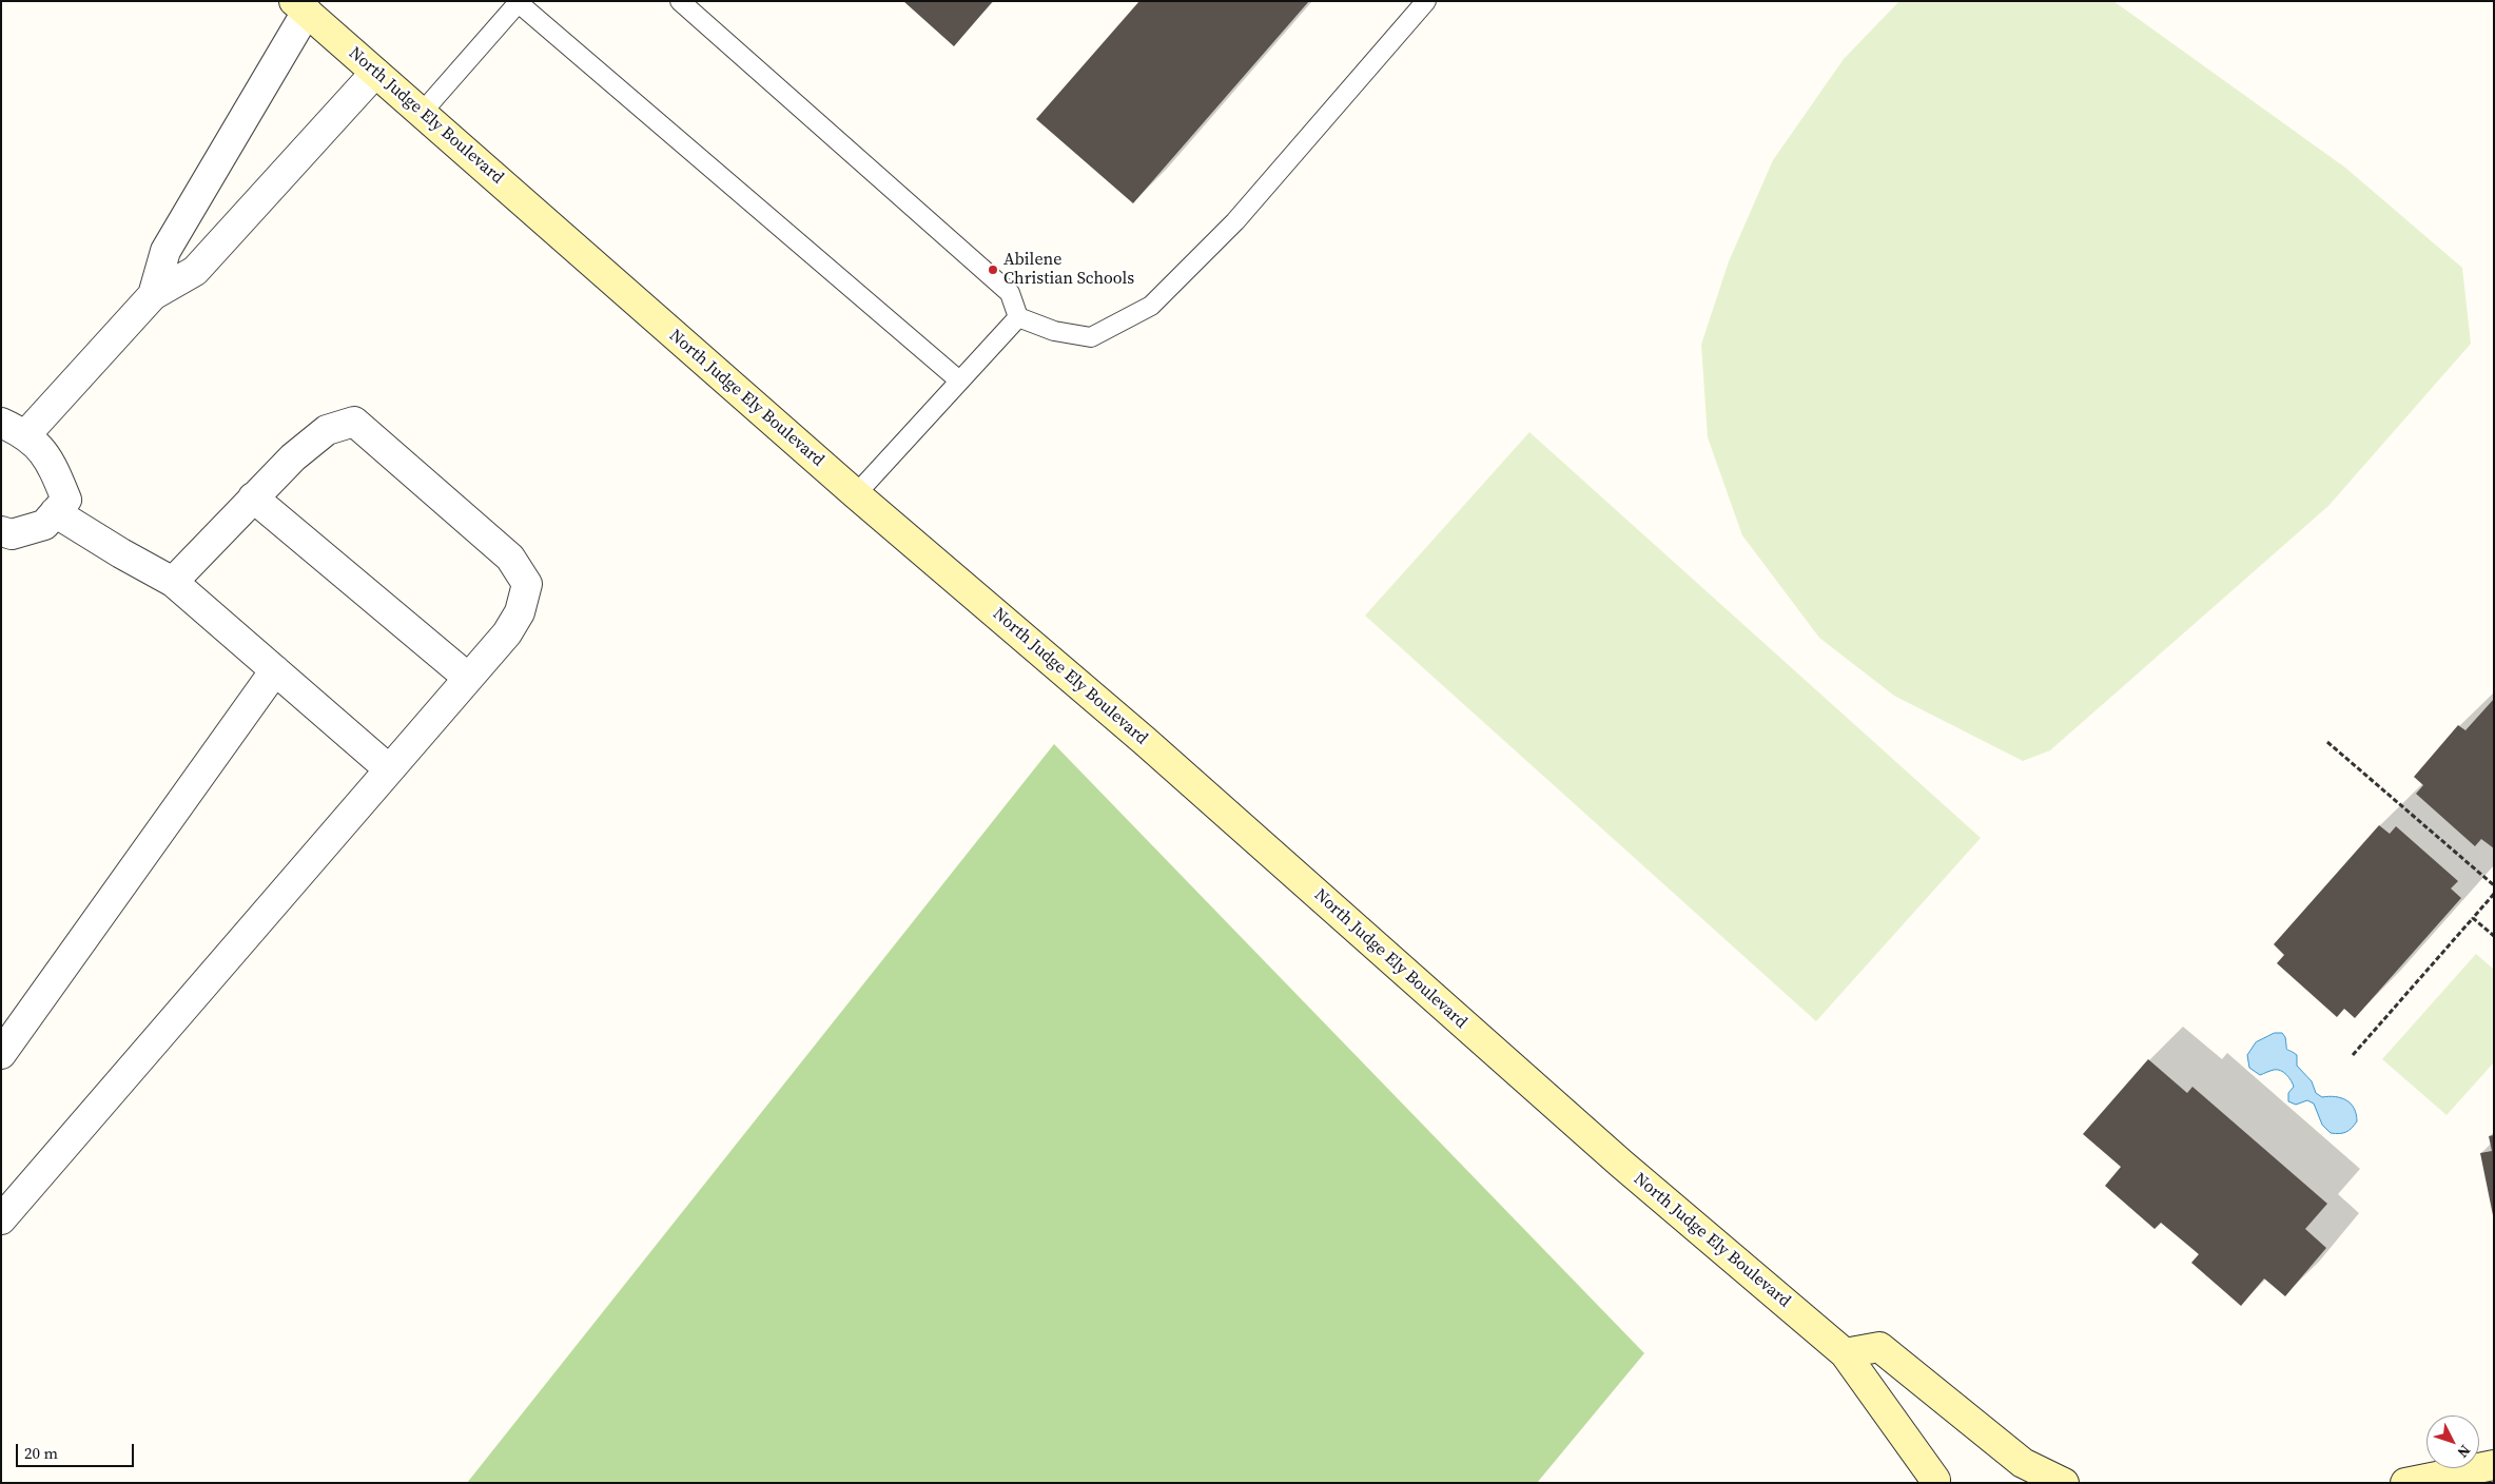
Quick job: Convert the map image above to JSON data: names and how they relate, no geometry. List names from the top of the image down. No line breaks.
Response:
{"streets":{"street":["North Judge Ely Boulevard"]},"places":["Abilene Christian Schools"],"scale_bar":"20 m","north":"bottom right"}
